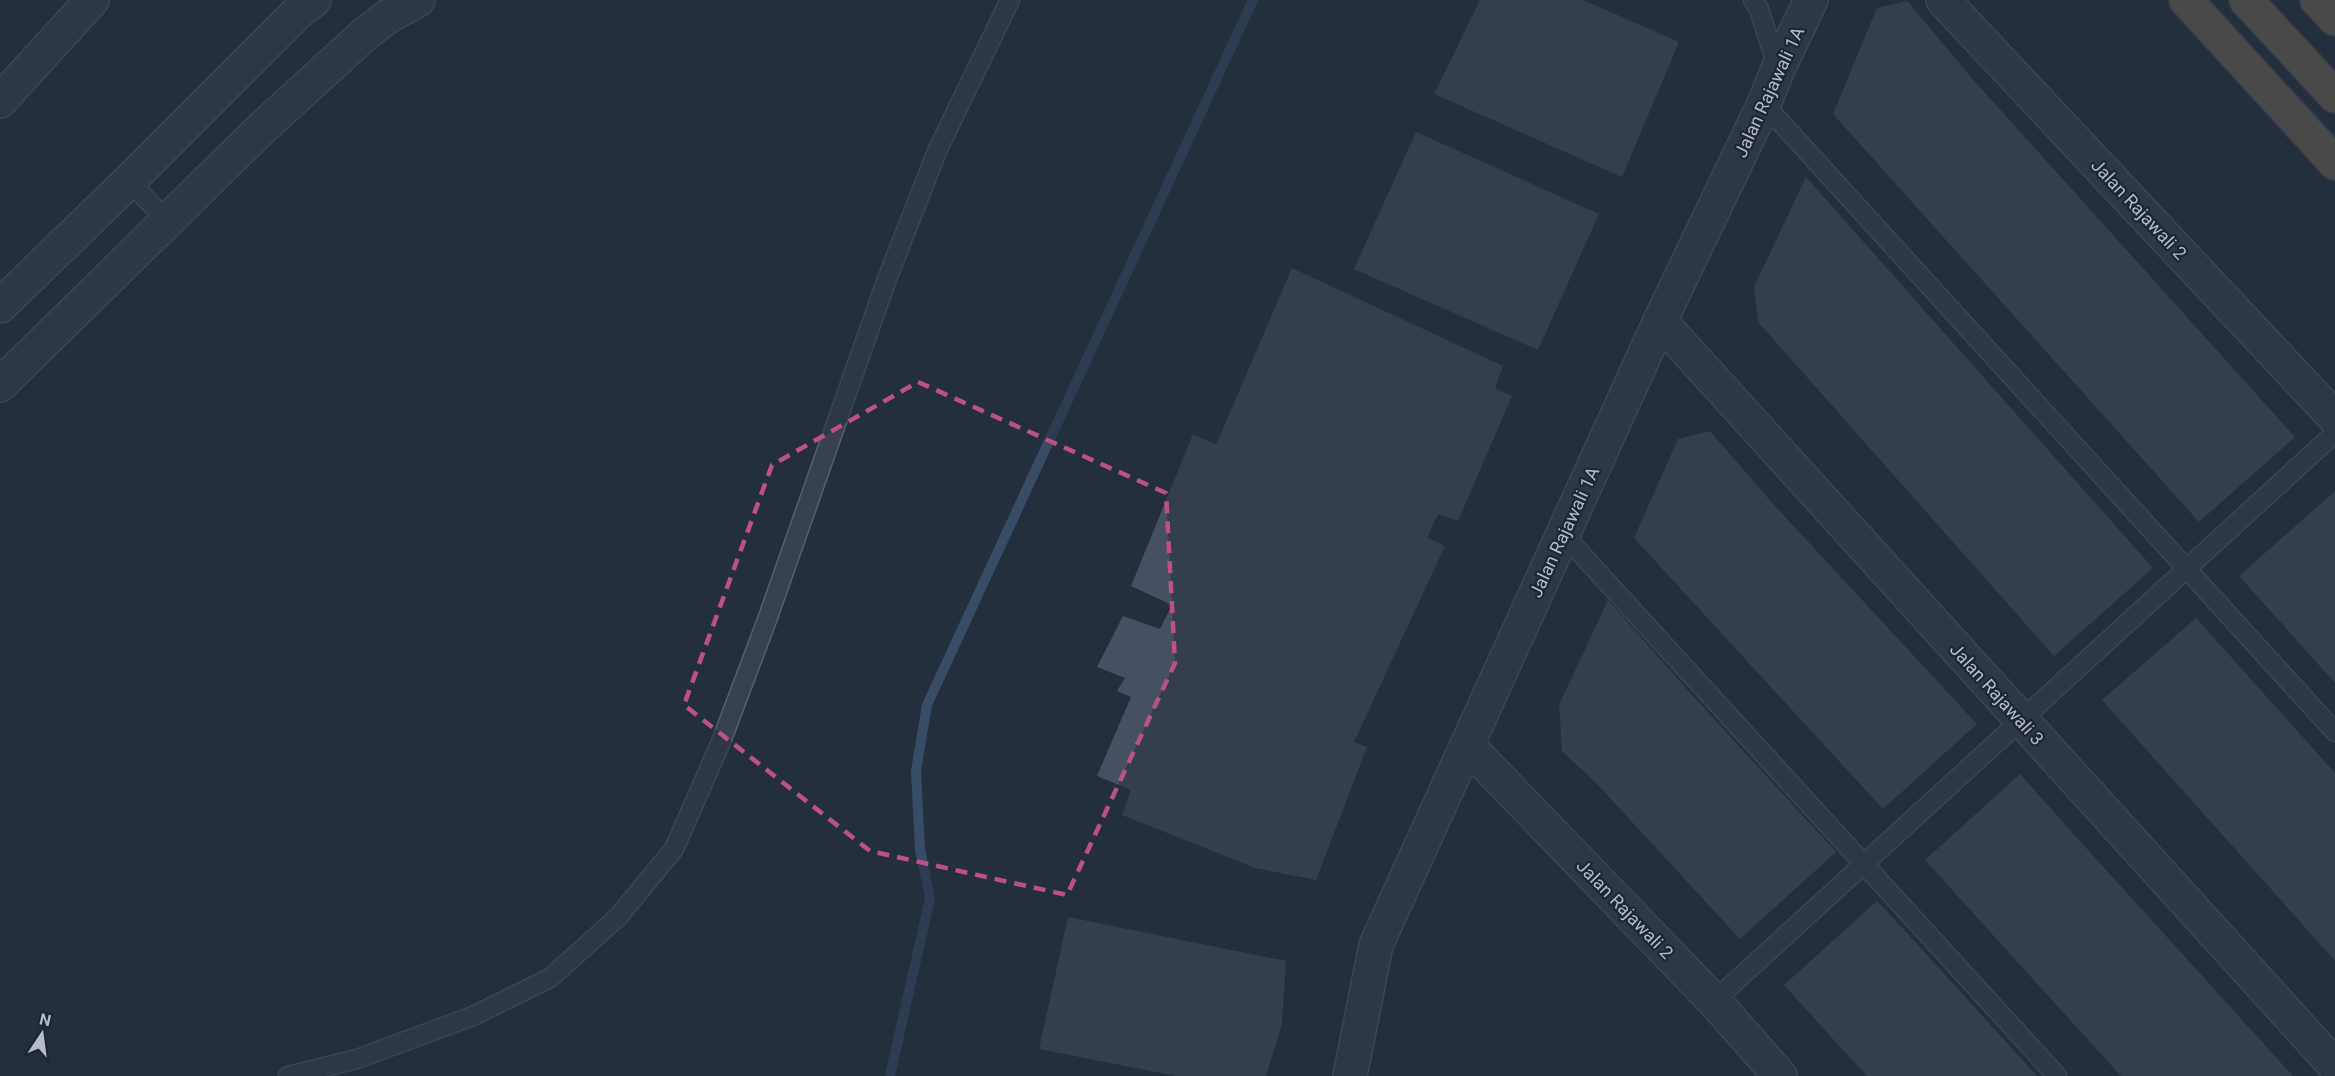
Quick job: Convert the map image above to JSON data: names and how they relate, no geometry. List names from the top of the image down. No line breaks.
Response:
{"streets":{"street":["Jalan Rajawali 1A","Jalan Rajawali 2","Jalan Rajawali 3"]},"crossings":[["Jalan Rajawali 1A","Jalan Rajawali 2"],["Jalan Rajawali 1A","Jalan Rajawali 3"]],"north":"top"}
